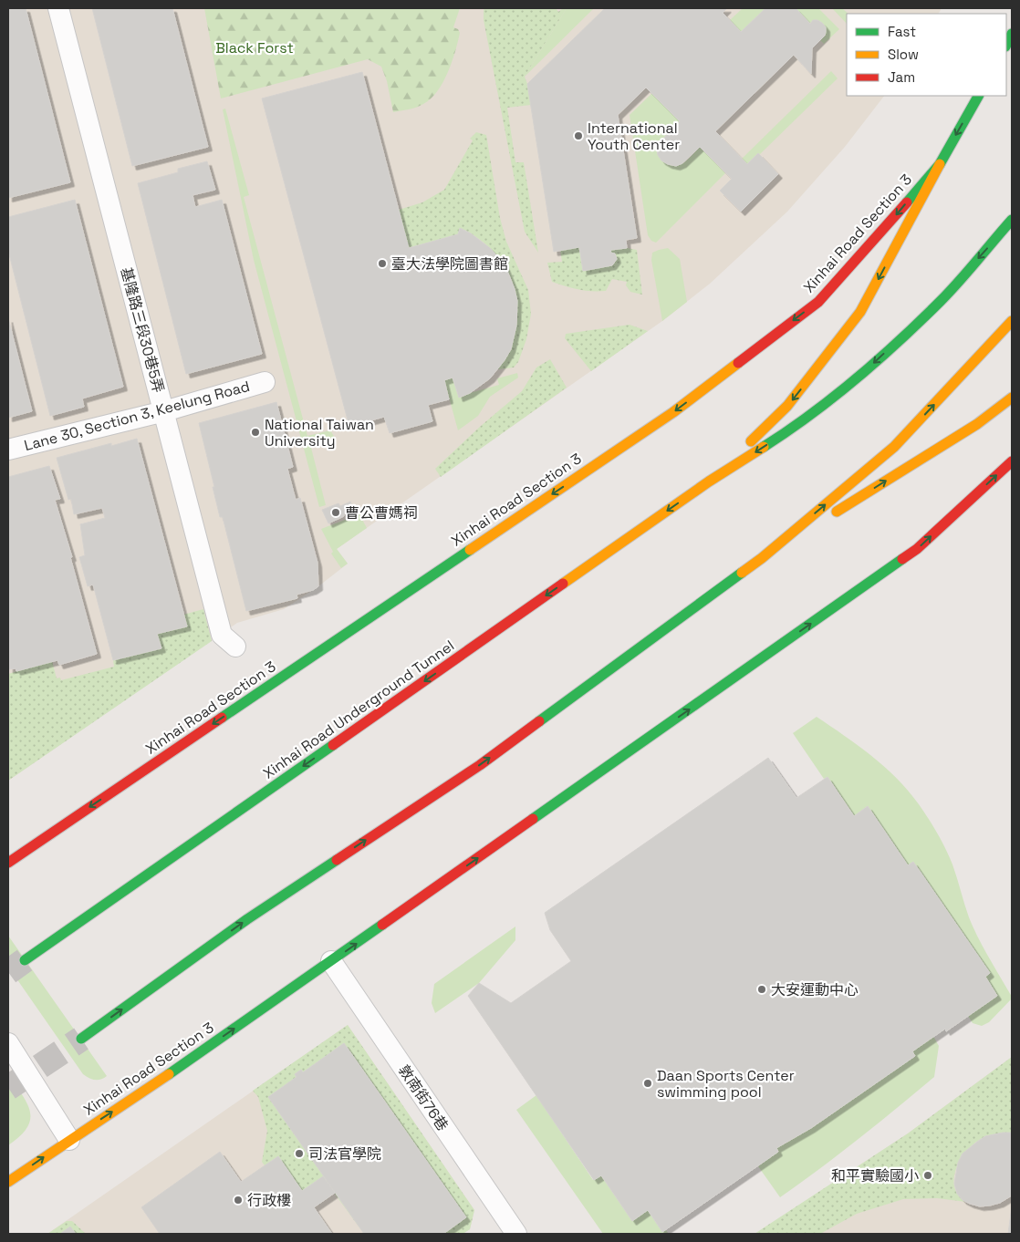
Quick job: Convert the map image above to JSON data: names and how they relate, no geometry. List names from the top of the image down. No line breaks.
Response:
{"streets":{"main road":["Xinhai Road Section 3","Xinhai Road Underground Tunnel"],"lane":["基隆路三段30巷5弄","Lane 30, Section 3, Keelung Road","敦南街76巷"]},"crossings":[["Xinhai Road Section 3","敦南街76巷"],["基隆路三段30巷5弄","Lane 30, Section 3, Keelung Road"]],"one_way":["Xinhai Road Underground Tunnel"],"parks":["Black Forst"],"places":["International Youth Center","臺大法學院圖書館","National Taiwan University","曹公曹媽祠","大安運動中心","Daan Sports Center swimming pool","司法官學院","和平實驗國小","行政樓"],"legend":["Fast","Slow","Jam"]}
